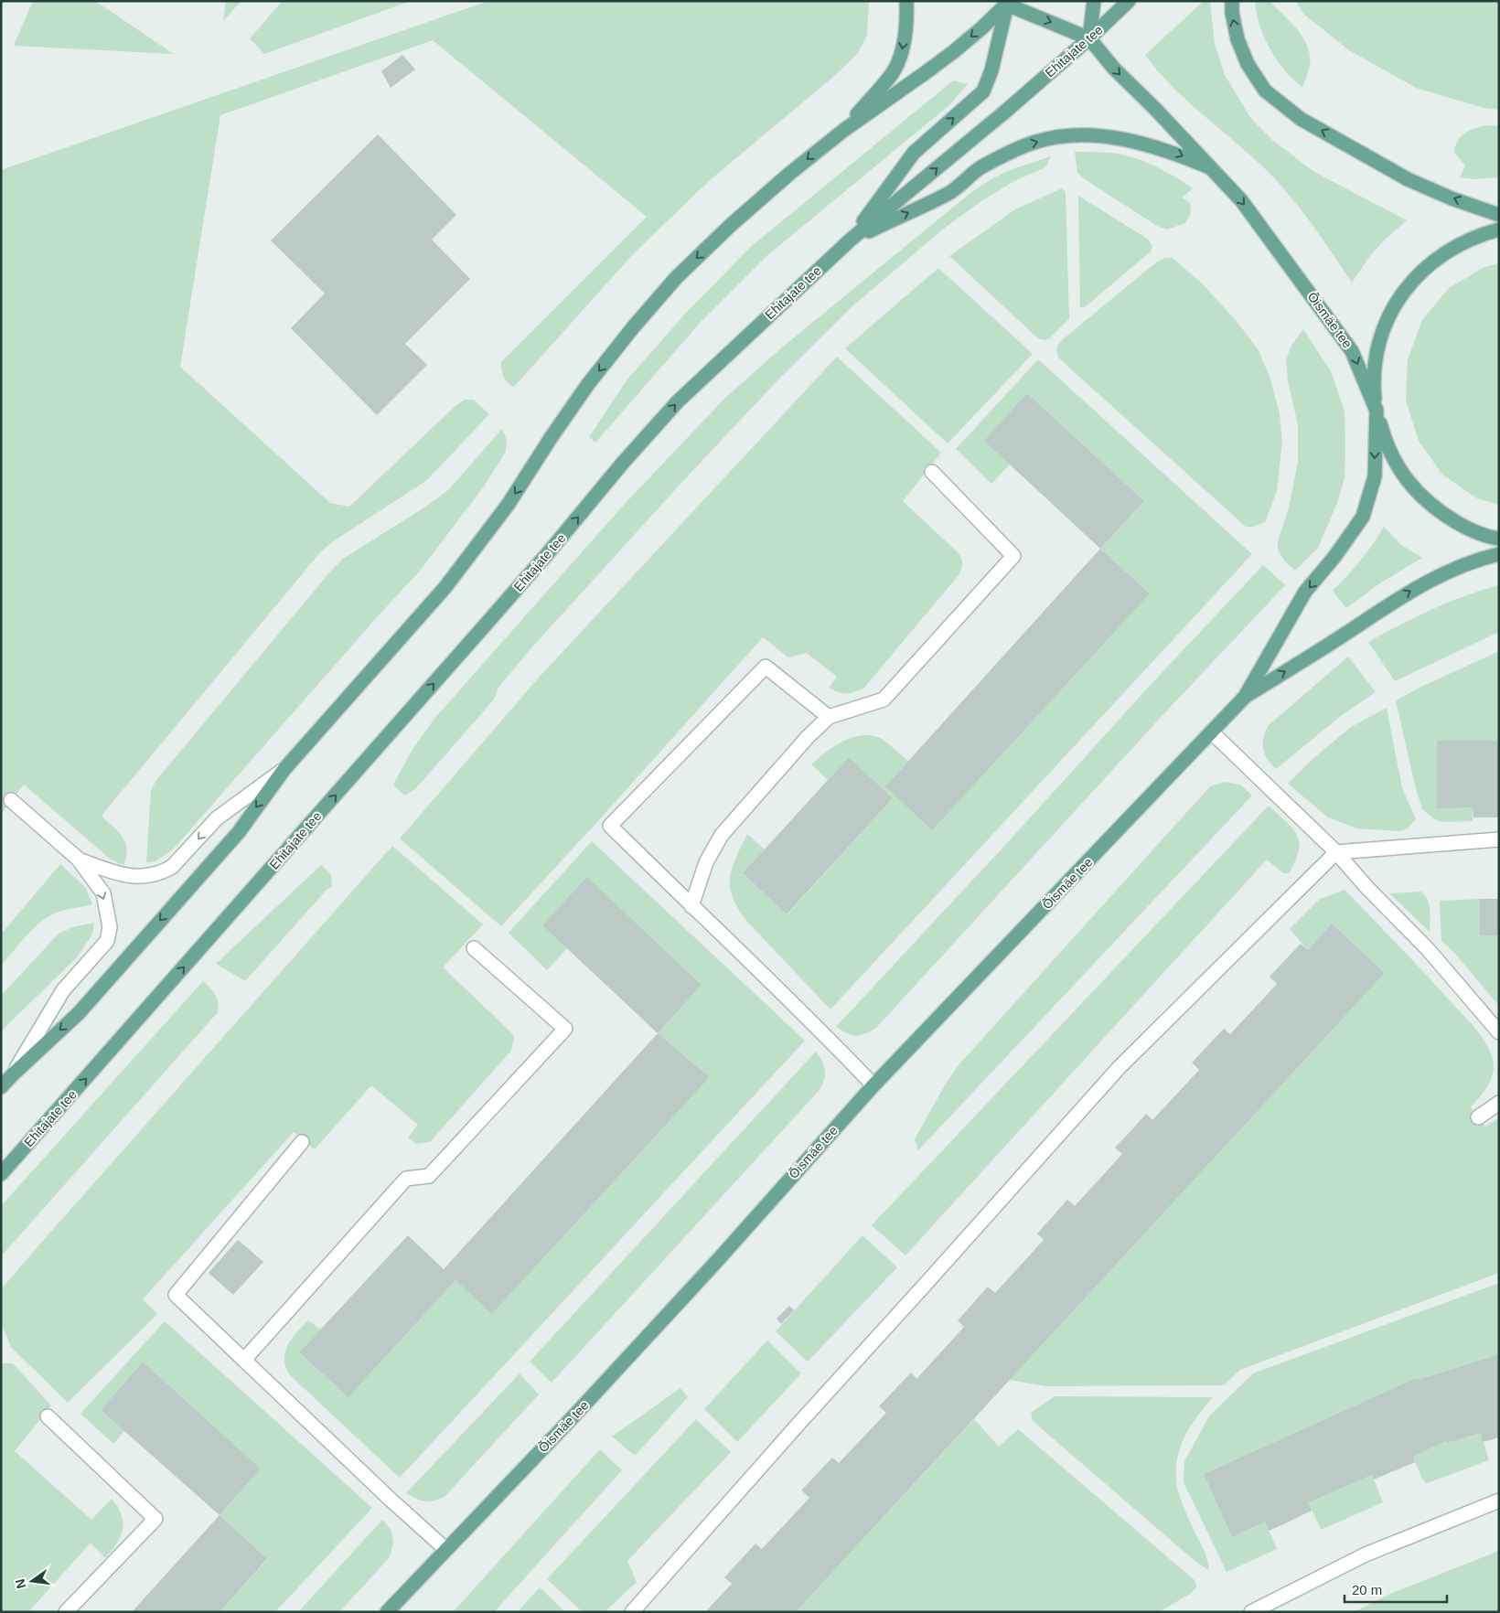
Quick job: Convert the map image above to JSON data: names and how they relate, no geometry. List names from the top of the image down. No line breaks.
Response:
{"streets":{"main road":["Ehitajate tee","Õismäe tee"]},"crossings":[["Ehitajate tee","Õismäe tee"]],"scale_bar":"20 m","north":"left"}
